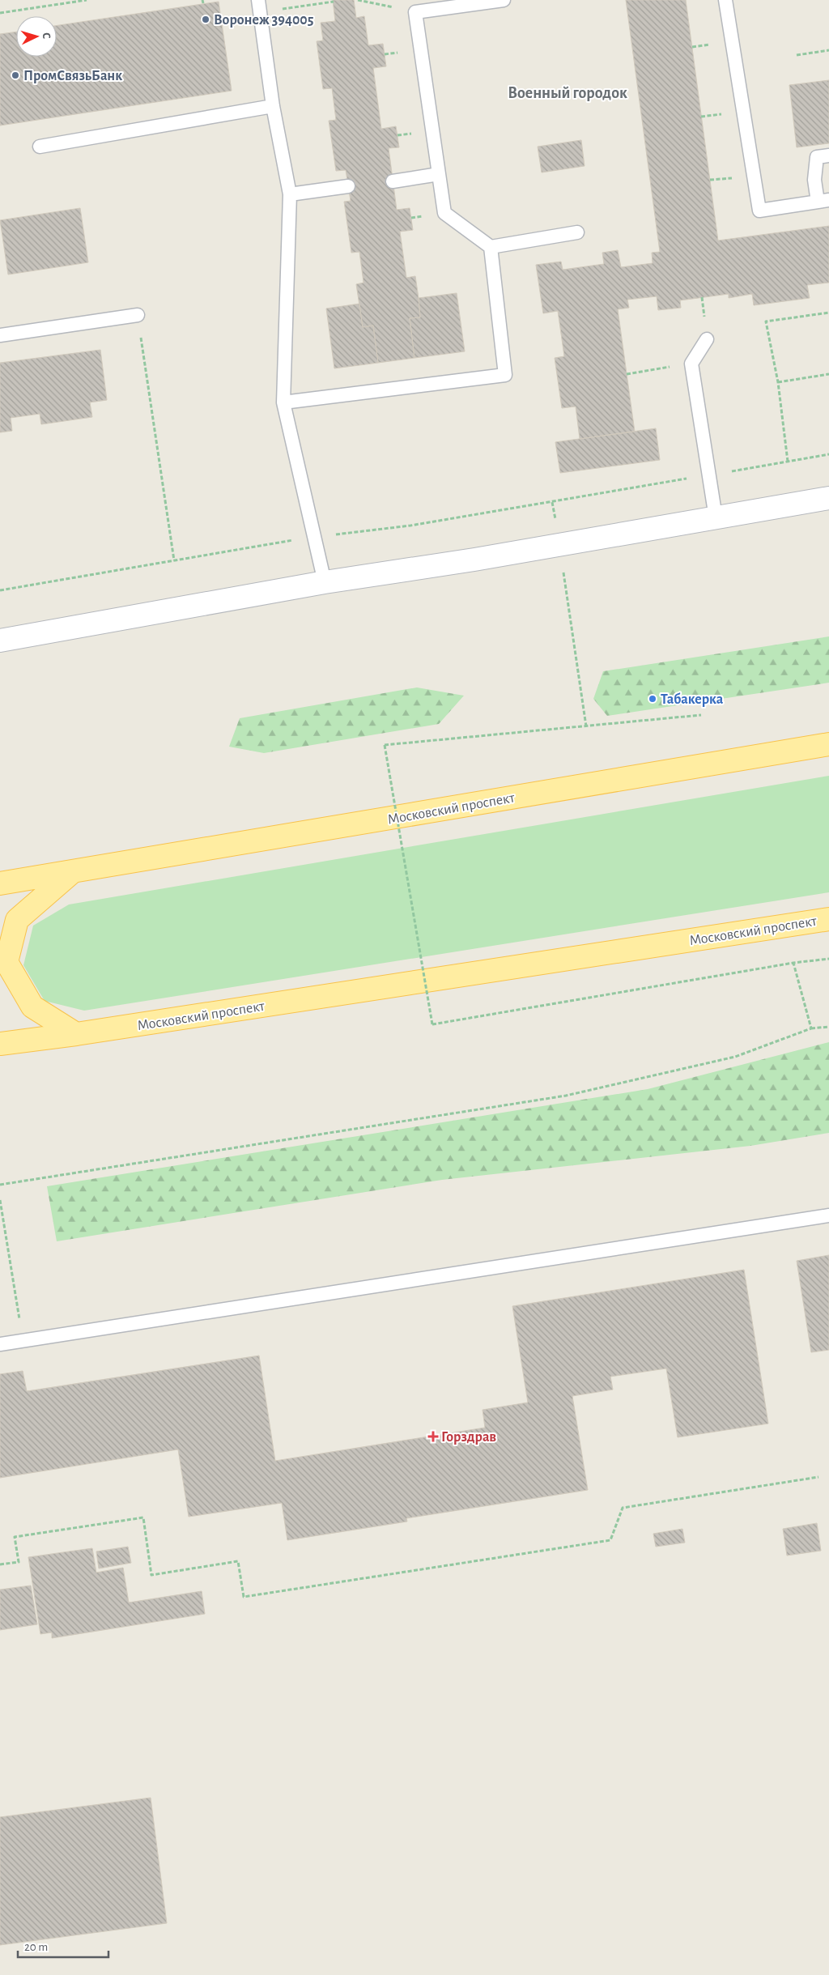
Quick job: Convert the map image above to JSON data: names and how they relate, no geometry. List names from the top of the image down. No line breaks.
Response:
{"streets":{"main road":["Московский проспект"]},"districts":["Военный городок"],"places":{"other":["Воронеж 394005","ПромСвязьБанк","Табакерка"],"health":["Горздрав"]},"scale_bar":"20 m","north":"right"}
